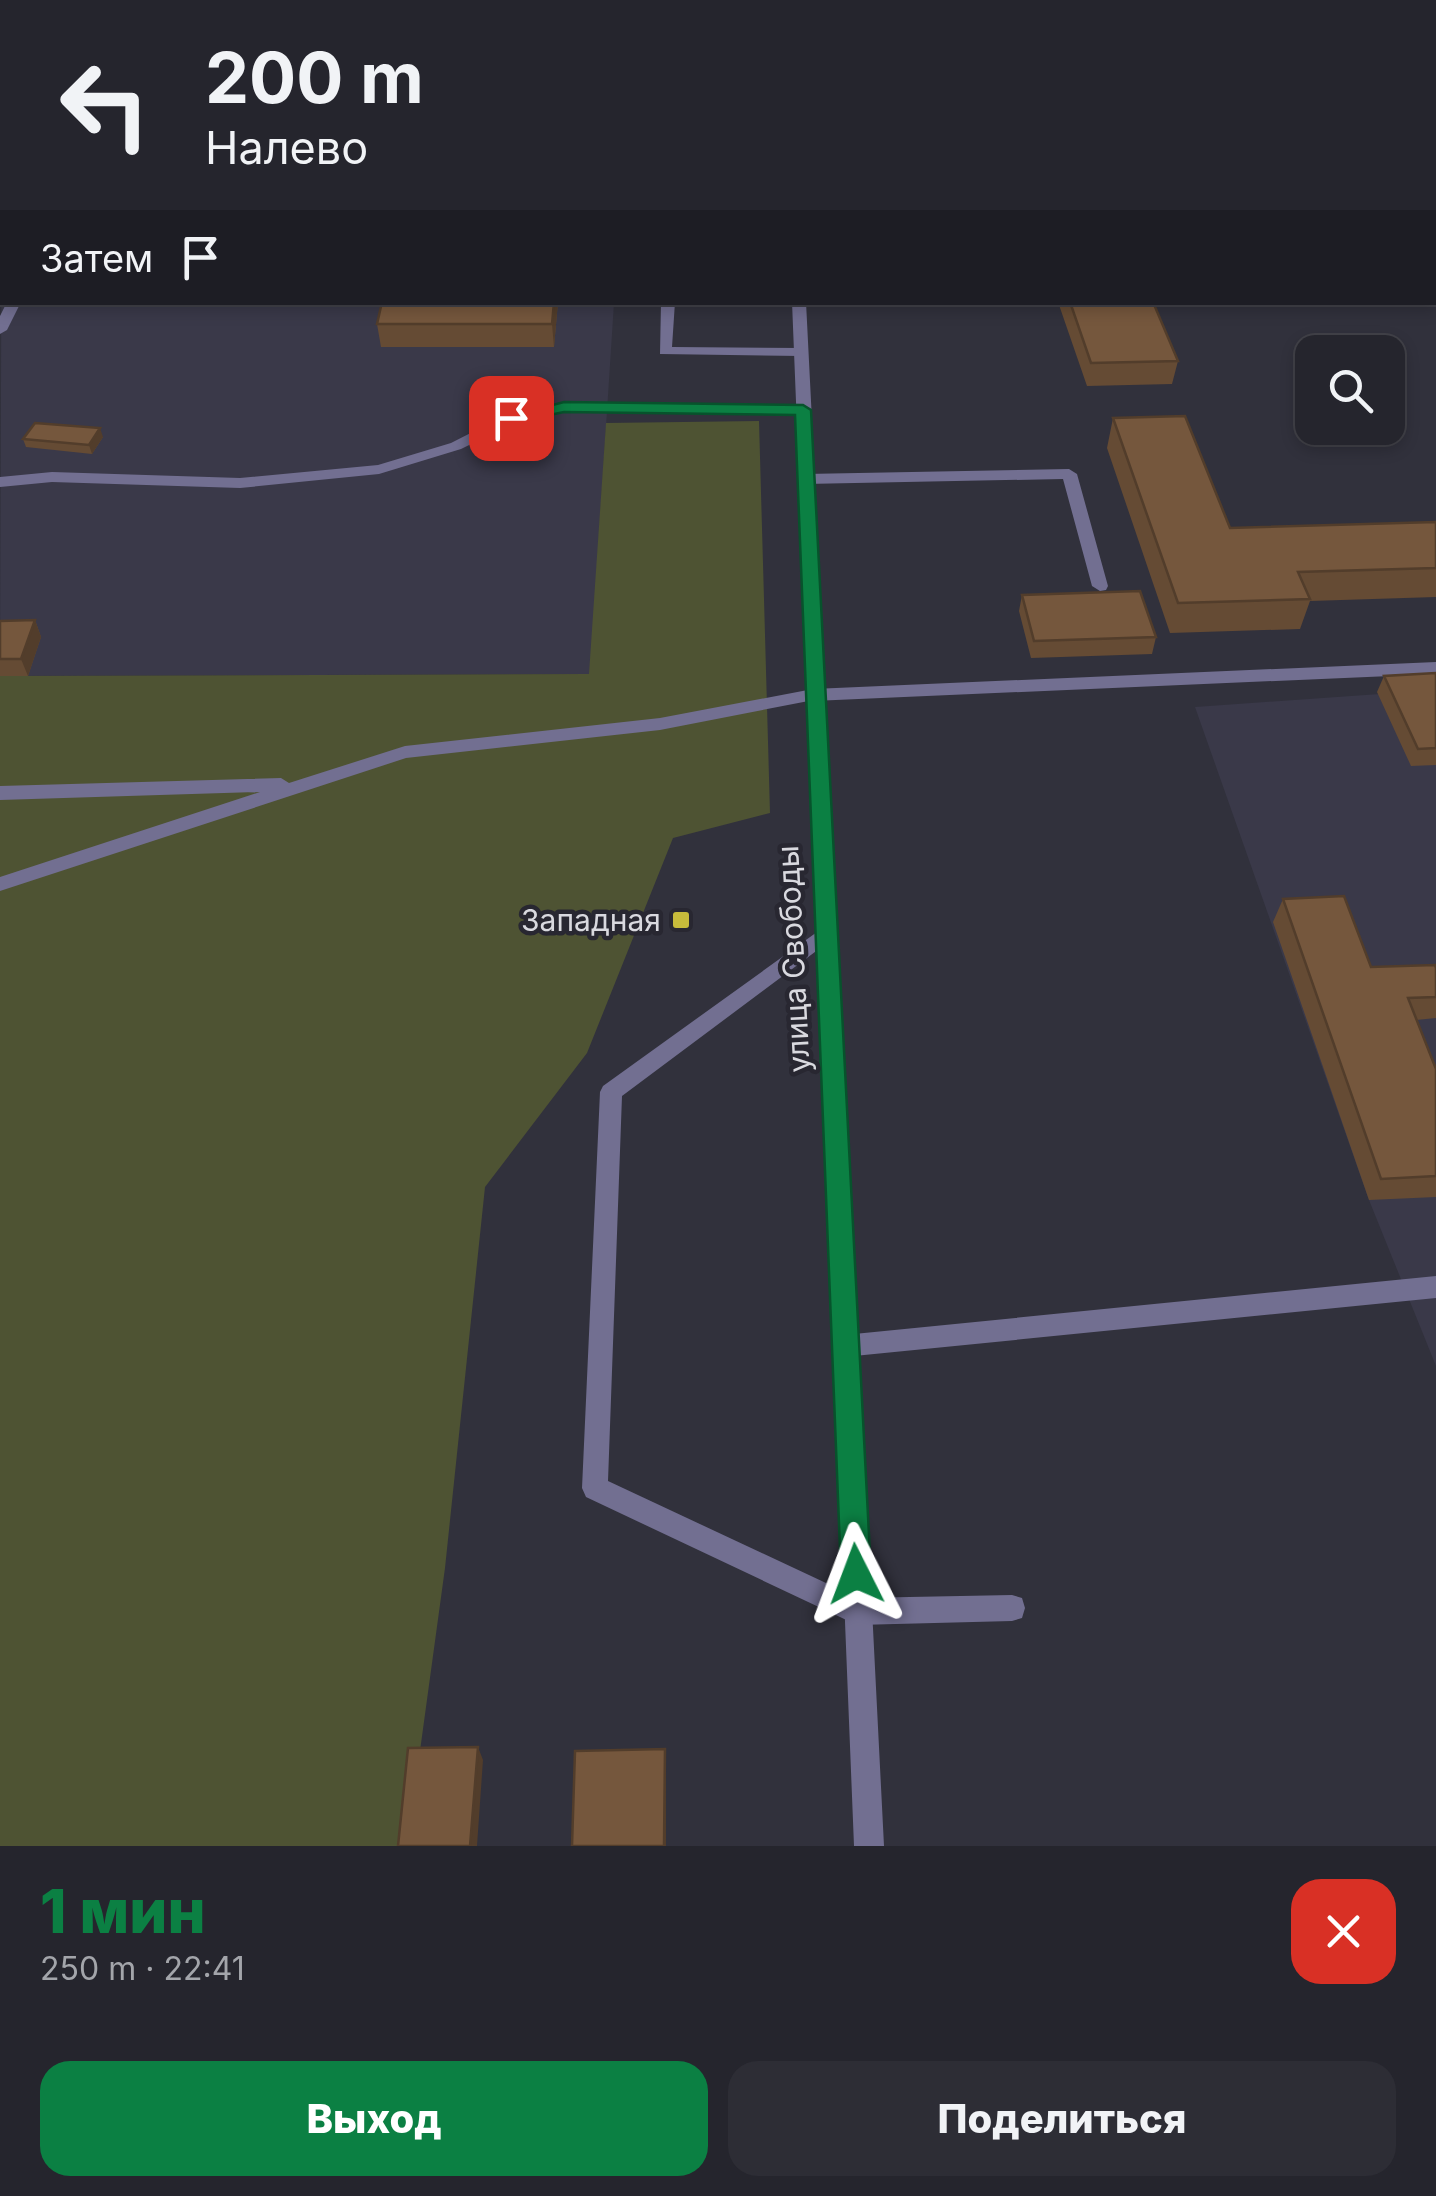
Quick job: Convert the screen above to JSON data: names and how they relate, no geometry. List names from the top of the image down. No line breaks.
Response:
{"streets":{"street":["улица Свободы"]},"places":{"transit":["Западная"]},"page":{"turn":["200 m","Налево"],"then":"Затем","heading":["1 мин","250 m · 22:41"],"buttons":["Выход","Поделиться"]}}
